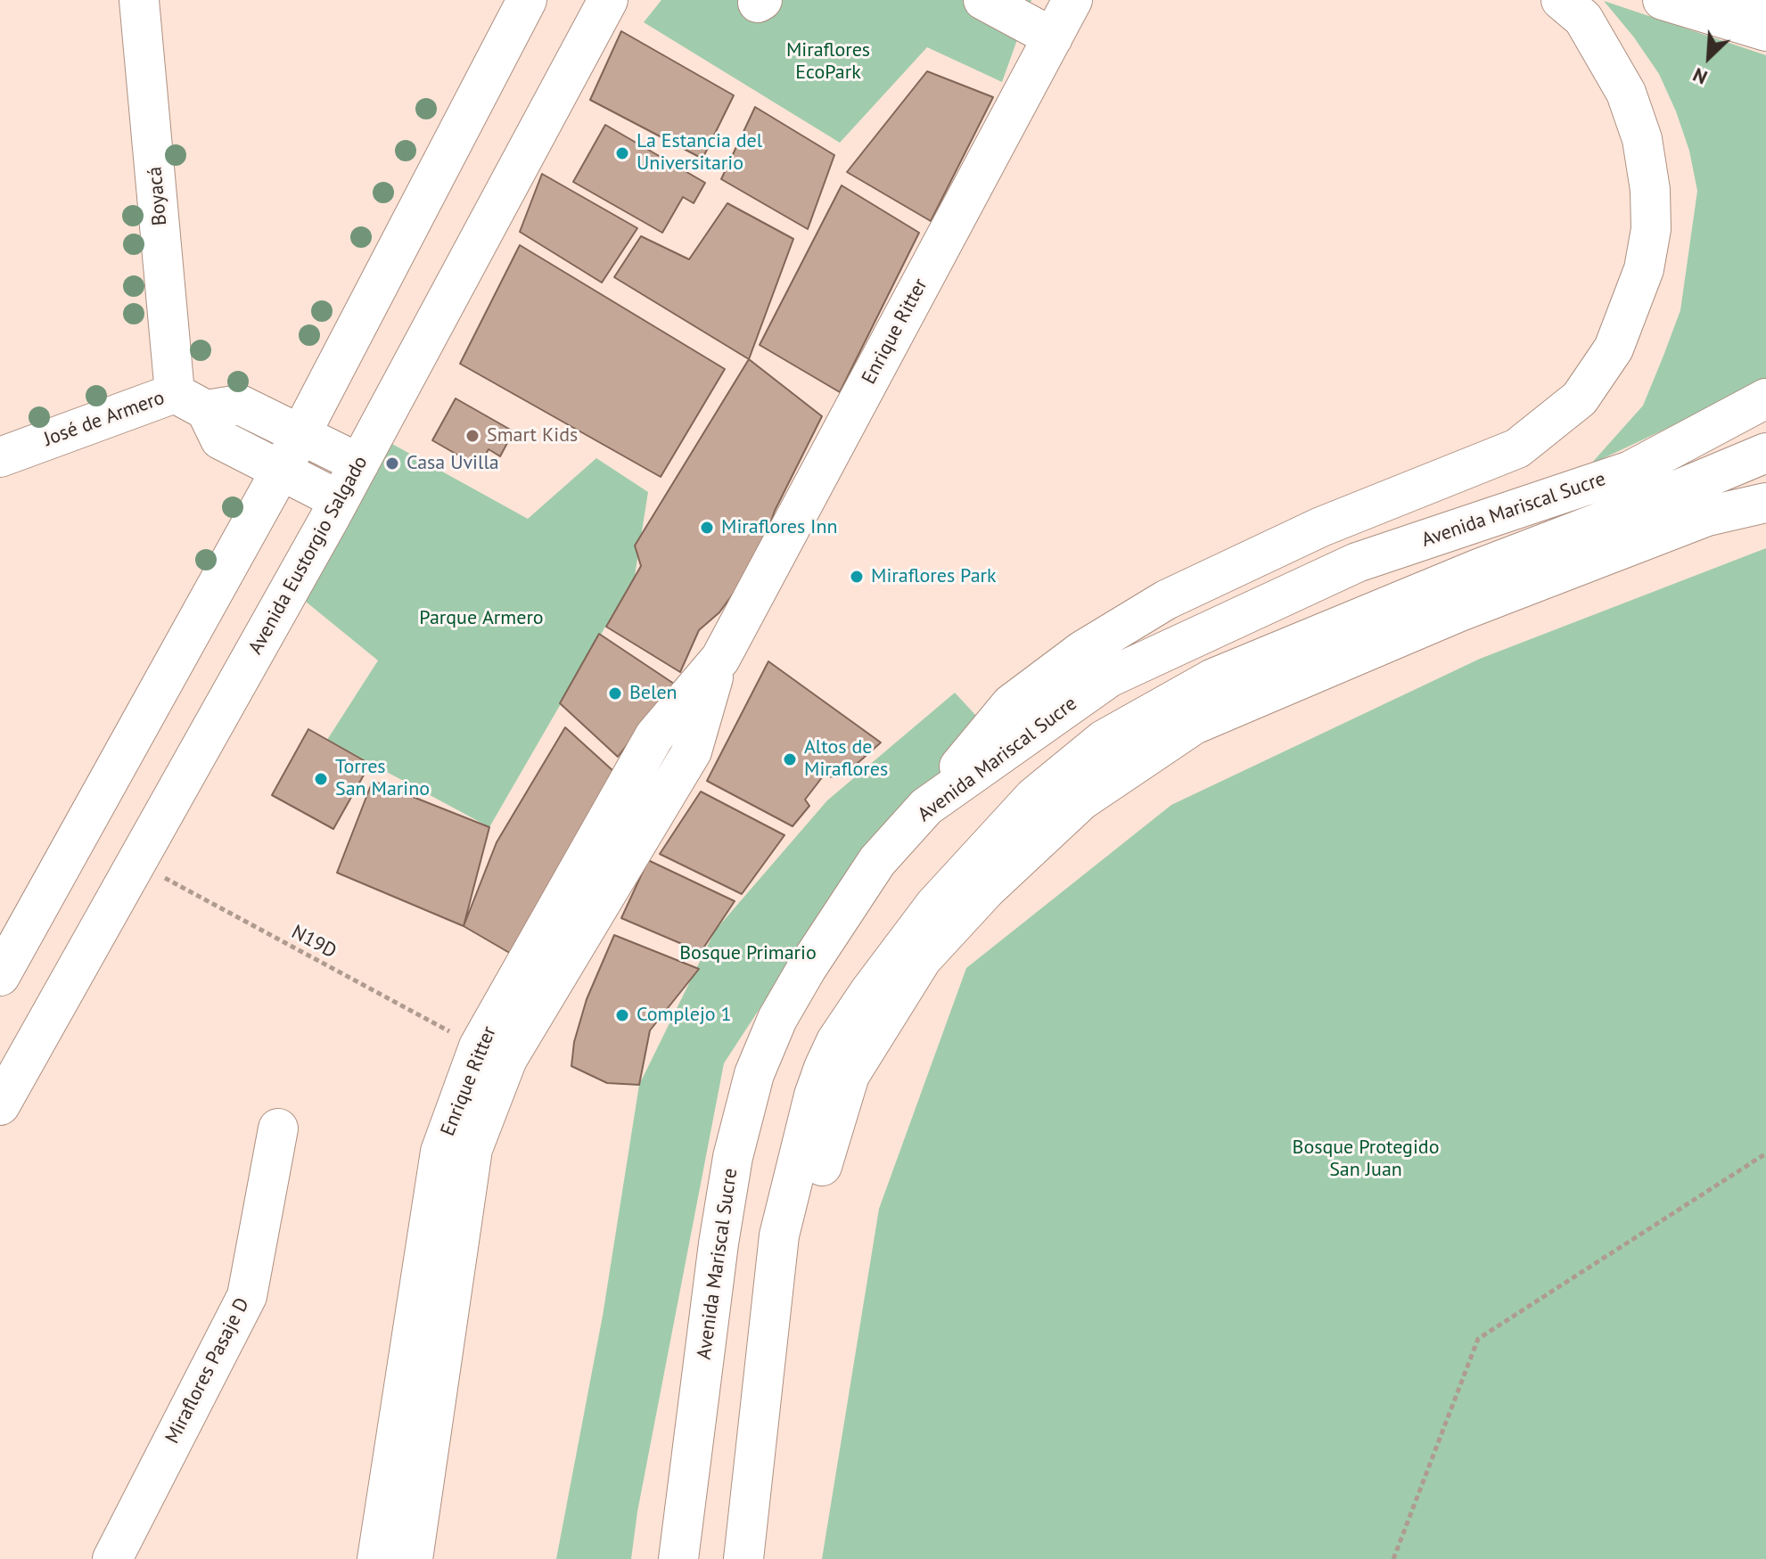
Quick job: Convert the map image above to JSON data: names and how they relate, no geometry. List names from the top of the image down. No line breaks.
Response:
{"streets":{"street":["Boyacá","Enrique Ritter","José de Armero","Avenida Mariscal Sucre","Avenida Eustorgio Salgado","Miraflores Pasaje D"],"path":["N19D"]},"crossings":[["Boyacá","José de Armero"],["Enrique Ritter","N19D"],["José de Armero","Avenida Eustorgio Salgado"],["Avenida Eustorgio Salgado","N19D"]],"parks":["Miraflores EcoPark","Parque Armero","Bosque Primario","Bosque Protegido San Juan"],"places":["La Estancia del Universitario","Smart Kids","Casa Uvilla","Miraflores Inn","Miraflores Park","Belen","Altos de Miraflores","Torres San Marino","Complejo 1"],"north":"bottom left"}
